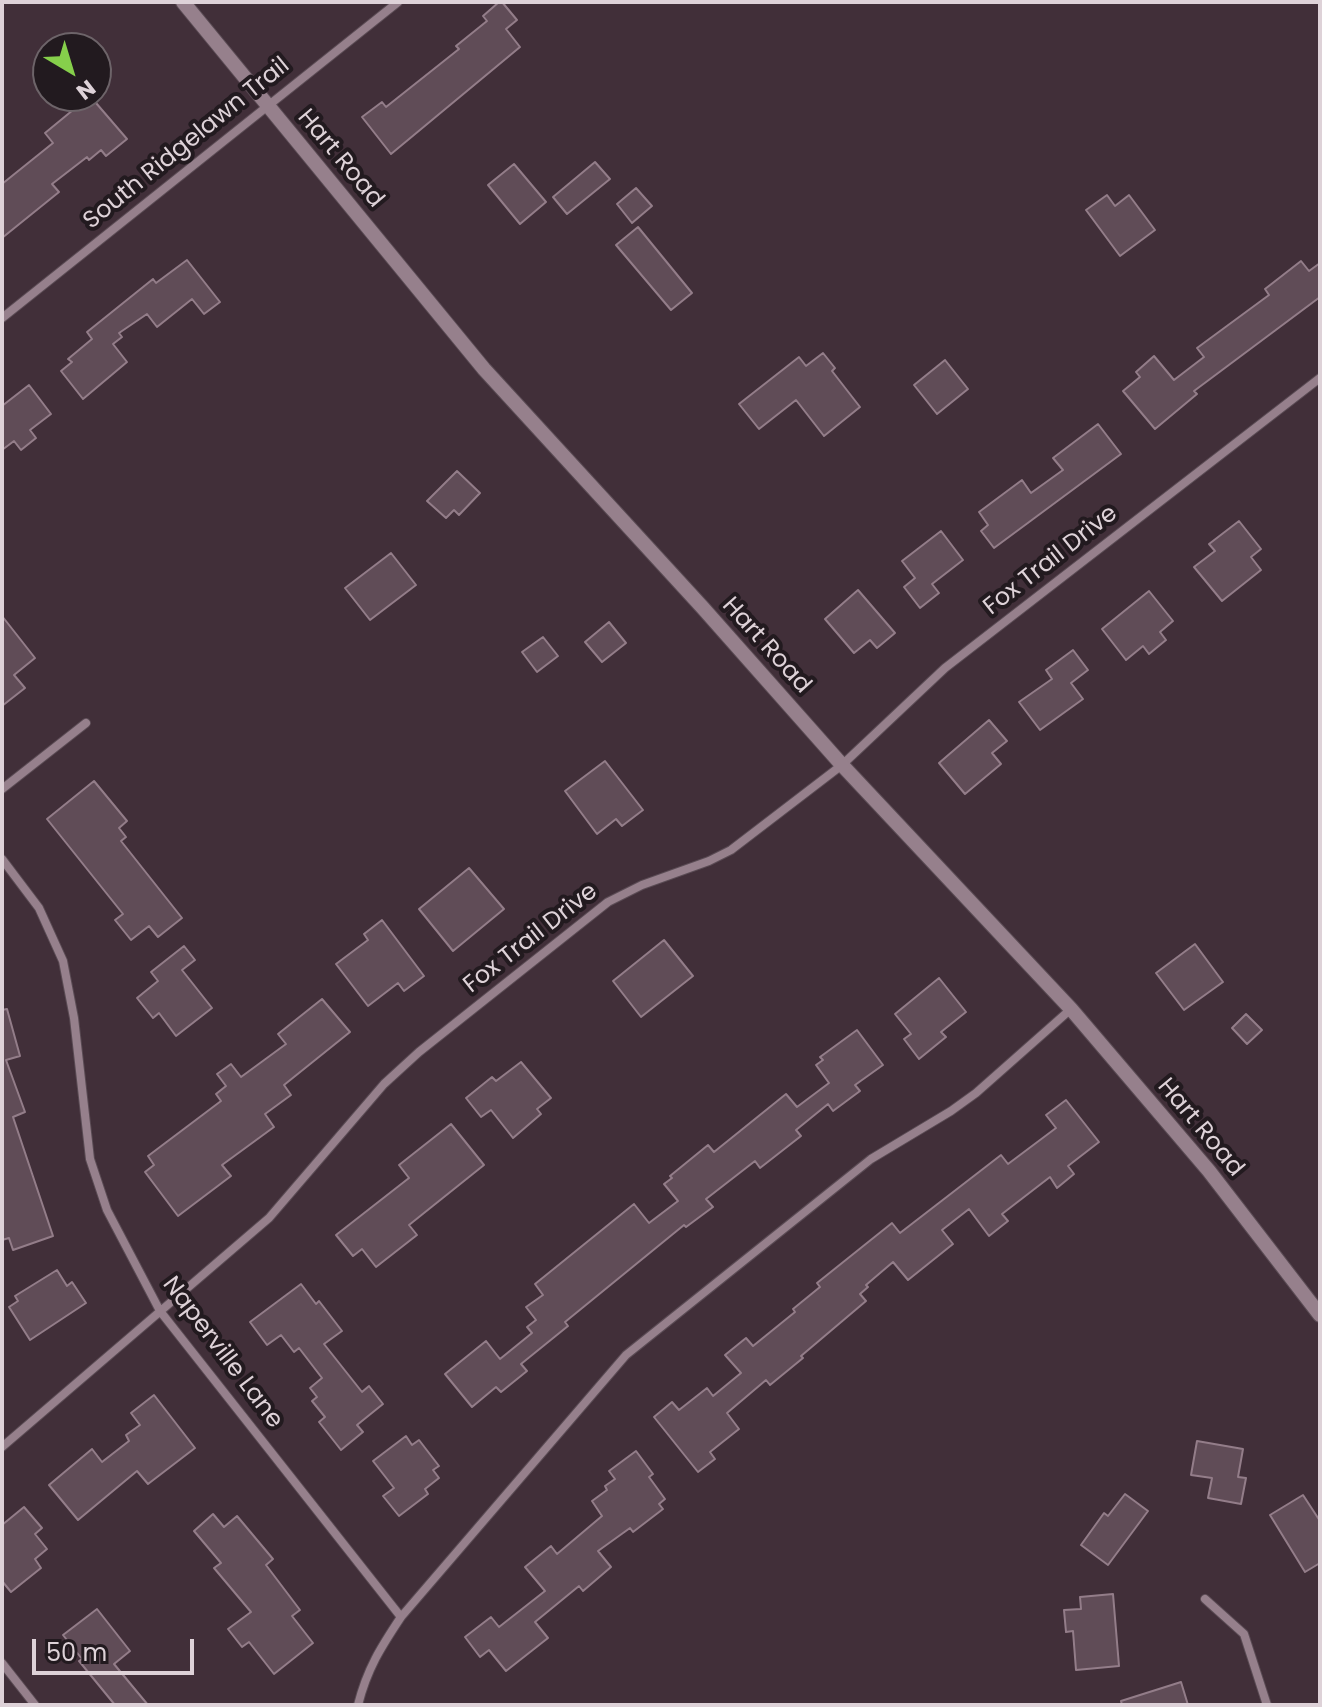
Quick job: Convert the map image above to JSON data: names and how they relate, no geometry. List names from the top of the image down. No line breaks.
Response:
{"streets":{"street":["South Ridgelawn Trail","Hart Road","Fox Trail Drive","Naperville Lane"]},"crossings":[["South Ridgelawn Trail","Hart Road"],["Hart Road","Fox Trail Drive"],["Fox Trail Drive","Naperville Lane"]],"scale_bar":"50 m","north":"bottom right"}
